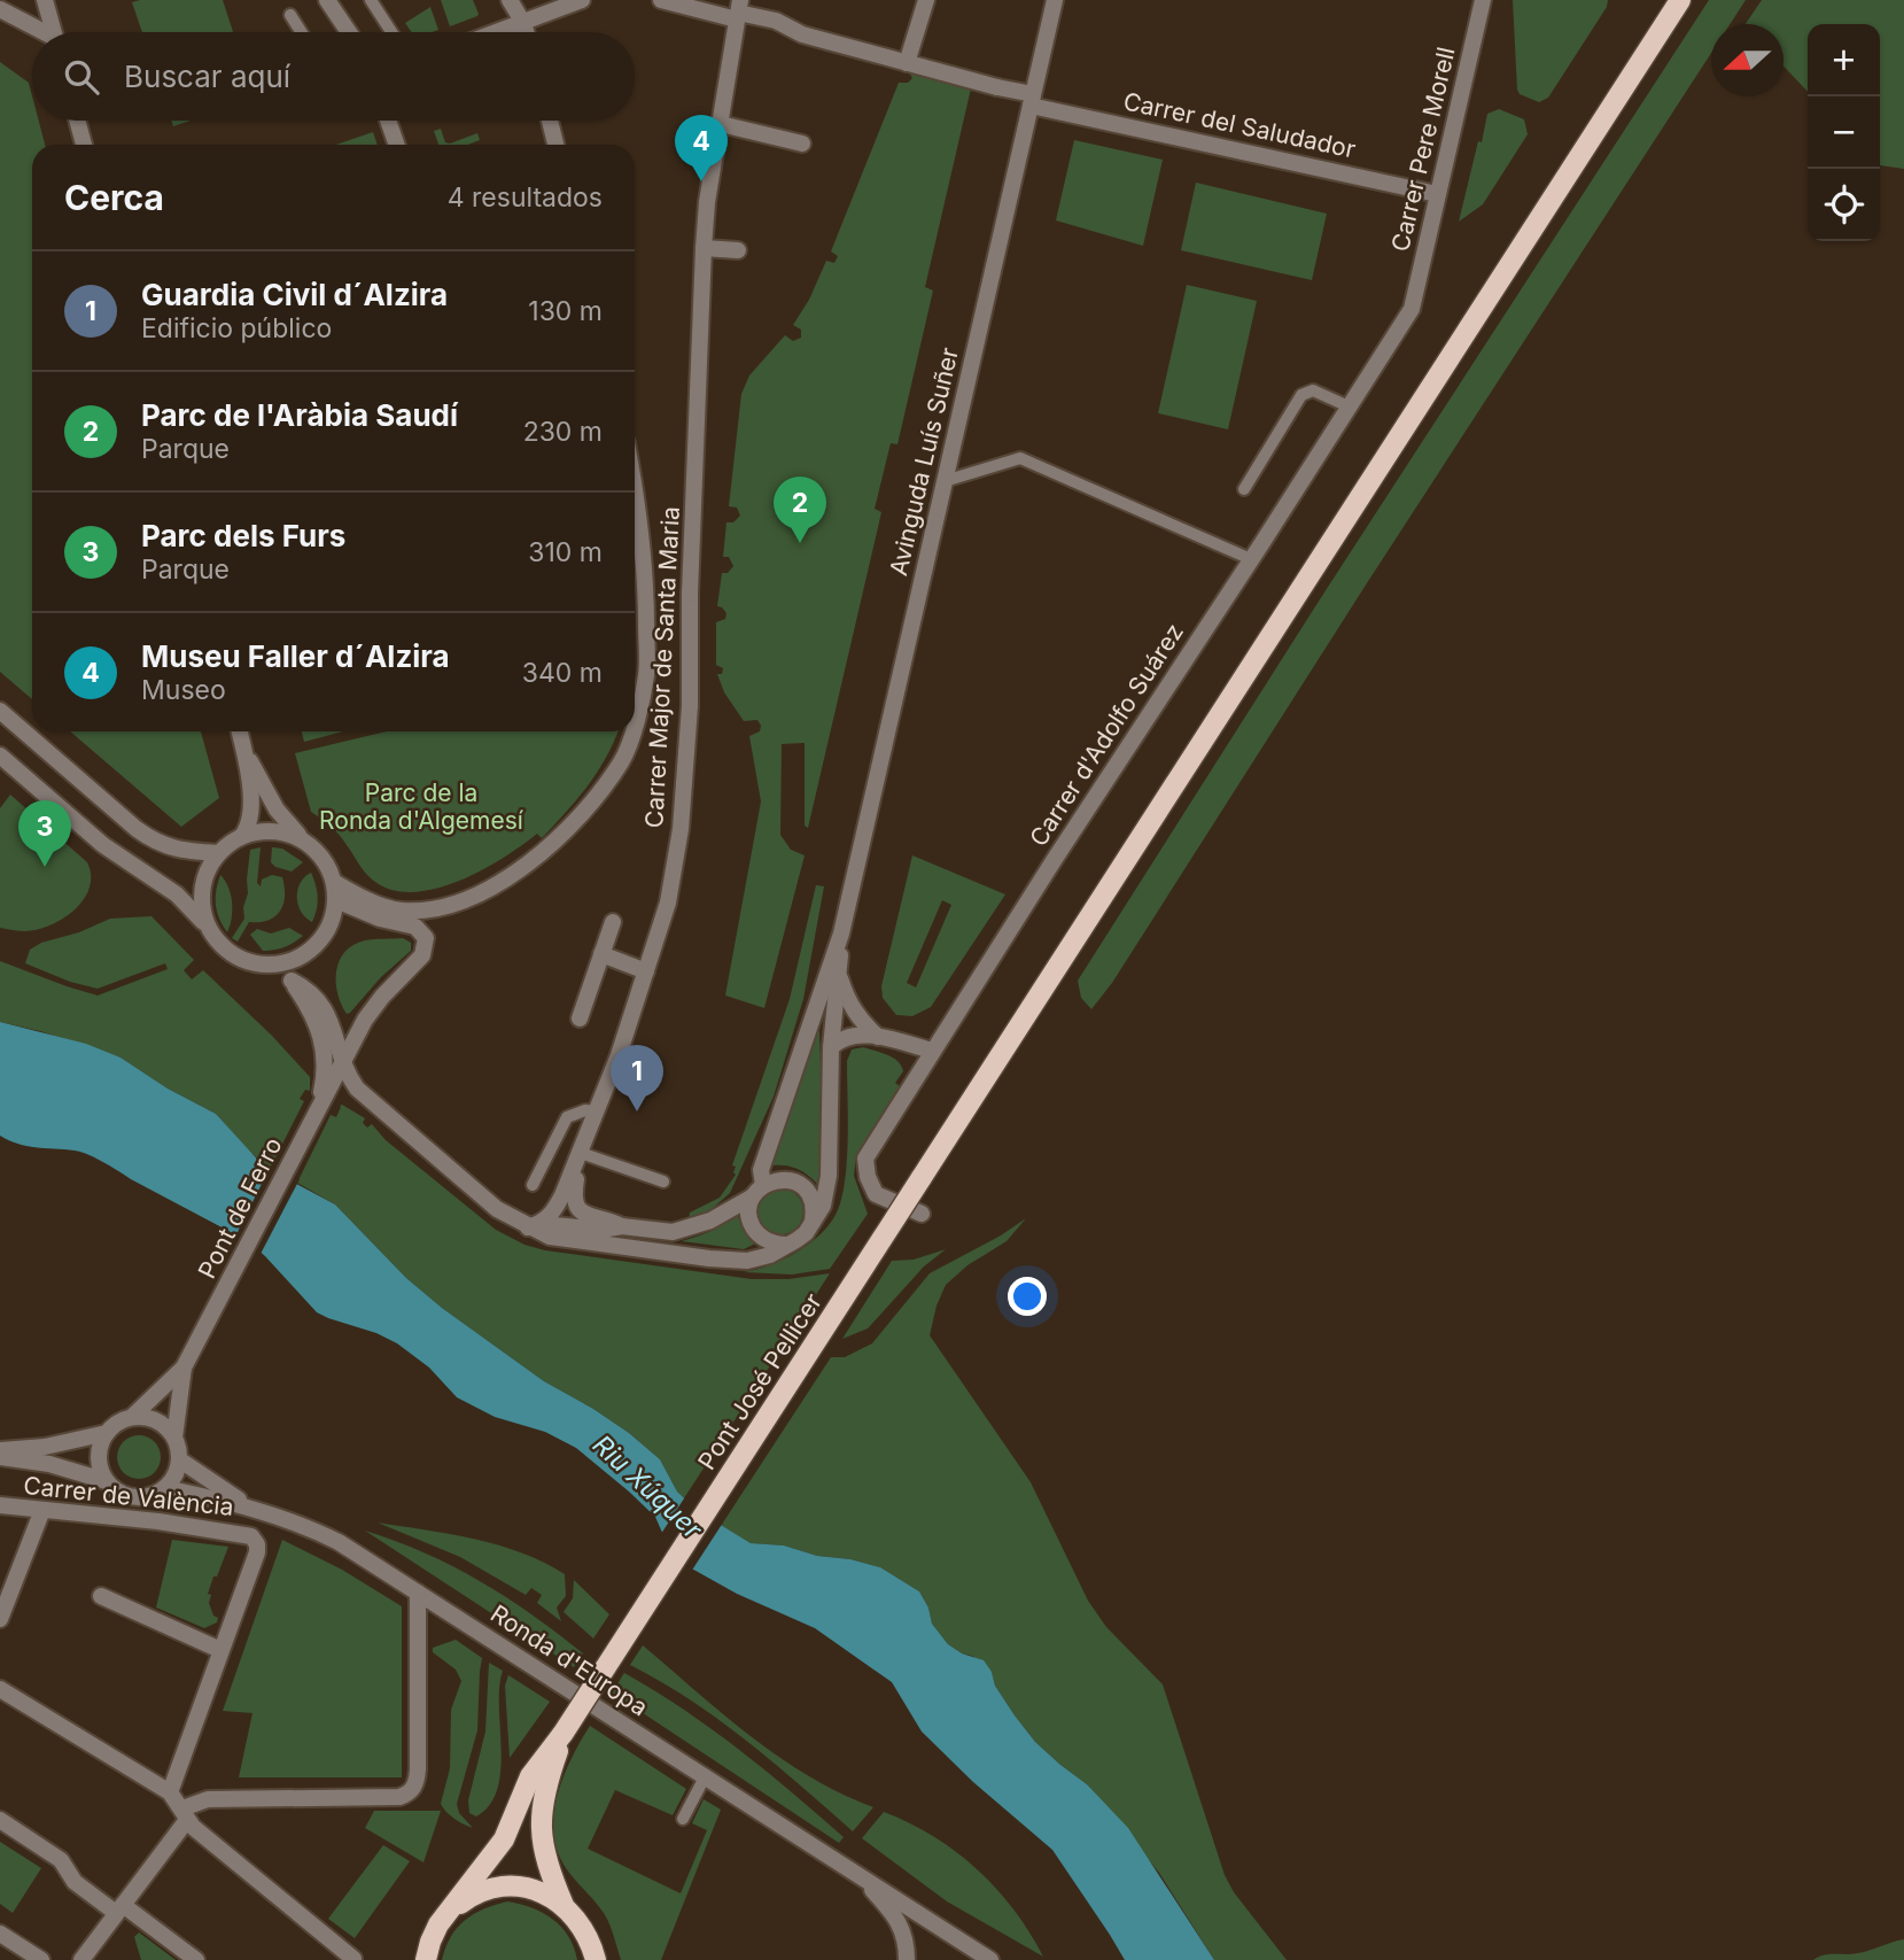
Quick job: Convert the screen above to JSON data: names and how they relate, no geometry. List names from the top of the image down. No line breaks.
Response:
{"streets":{"main road":["Pont José Pellicer"],"street":["Carrer del Saludador","Carrer Pere Morell","Avinguda Luís Suñer","Carrer Major de Santa Maria","Carrer d'Adolfo Suárez","Pont de Ferro","Carrer de València","Ronda d'Europa"]},"crossings":[["Carrer del Saludador","Carrer Pere Morell"],["Carrer del Saludador","Avinguda Luís Suñer"],["Carrer del Saludador","Carrer Major de Santa Maria"],["Carrer Pere Morell","Carrer d'Adolfo Suárez"]],"water":["Riu Xúquer"],"parks":["Parc de la Ronda d'Algemesí"],"north":"left","page":{"map_buttons":["+","−"],"search":"Buscar aquí","pins":["4","2","3","1"],"heading":["Cerca","4 resultados"],"list":[{"mark":"1","name":"Guardia Civil d´Alzira","note":"Edificio público","value":"130 m"},{"mark":"2","name":"Parc de l'Aràbia Saudí","note":"Parque","value":"230 m"},{"mark":"3","name":"Parc dels Furs","note":"Parque","value":"310 m"},{"mark":"4","name":"Museu Faller d´Alzira","note":"Museo","value":"340 m"}]}}
